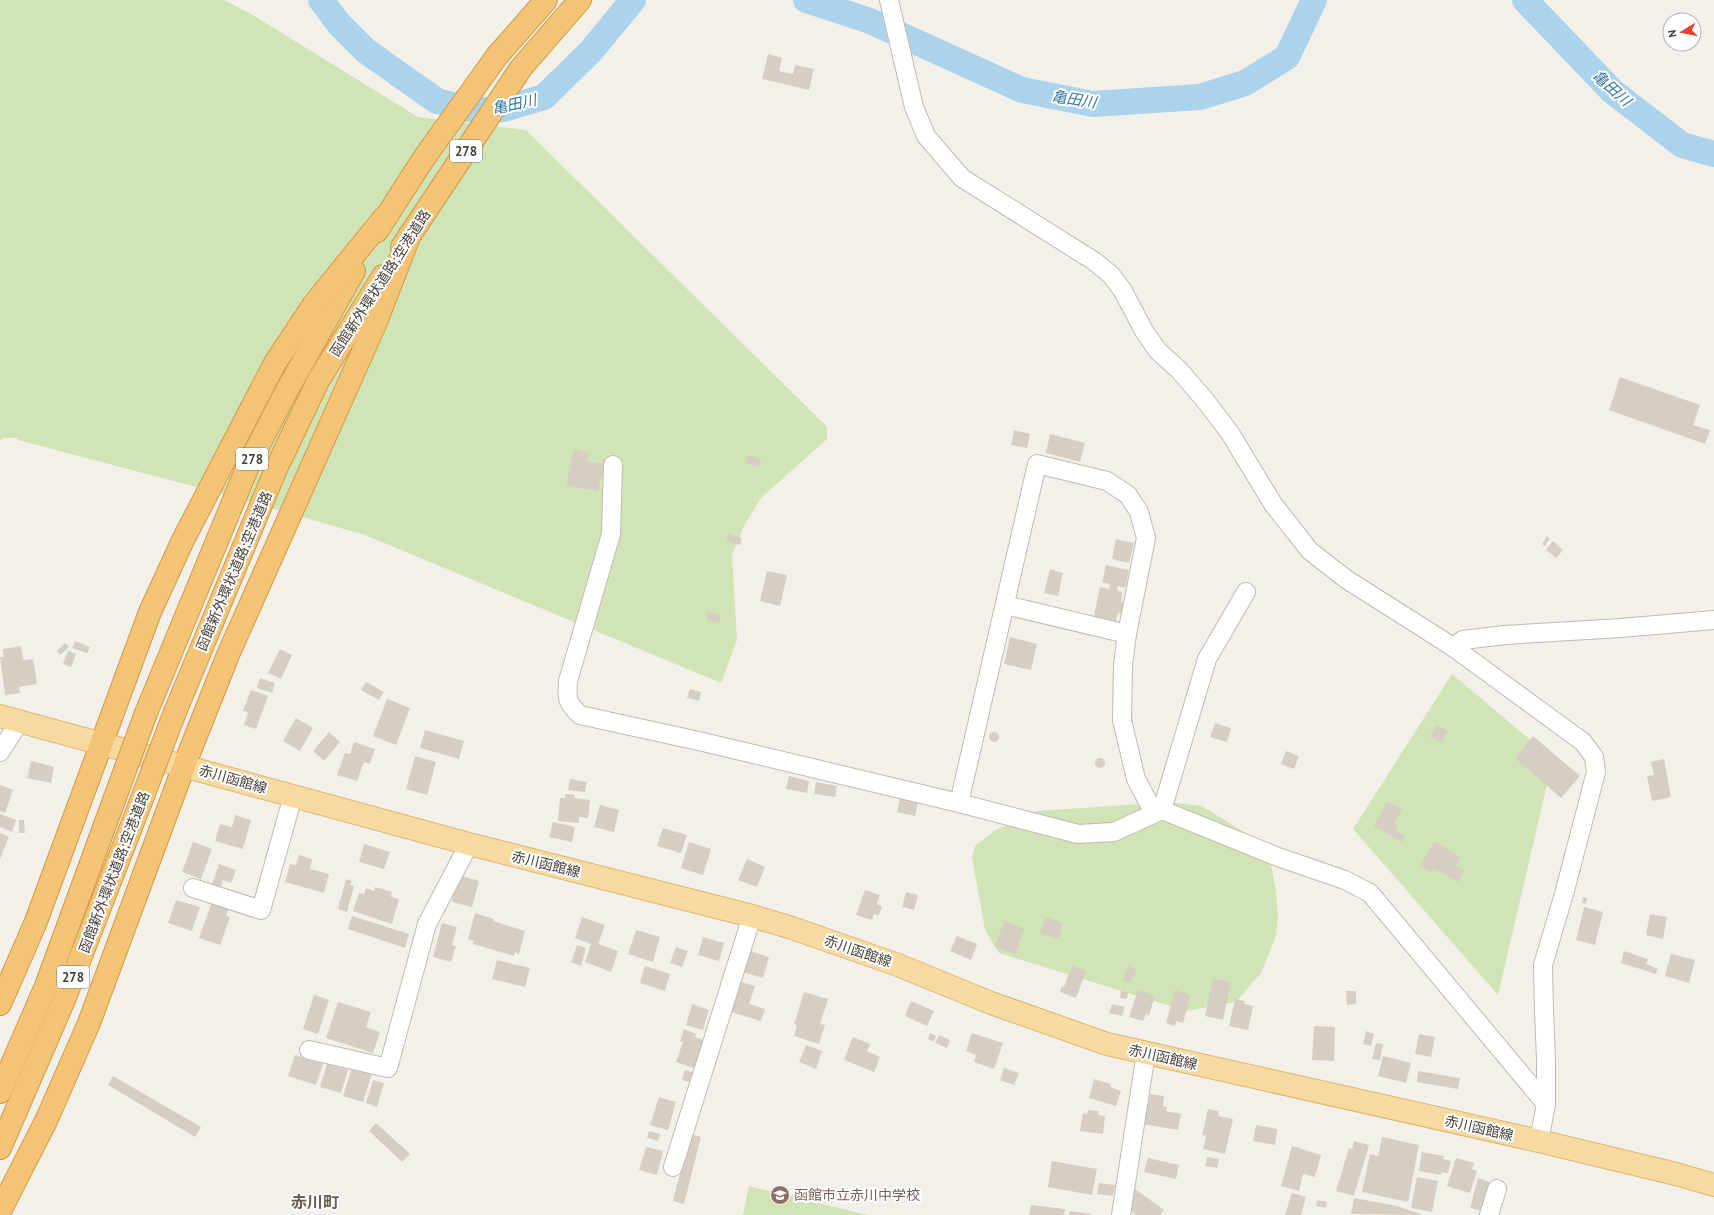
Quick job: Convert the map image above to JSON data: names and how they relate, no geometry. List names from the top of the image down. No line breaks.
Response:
{"streets":{"highway":["278","函館新外環状道路;空港道路"],"main road":["赤川函館線"]},"districts":["赤川町"],"water":["亀田川"],"places":{"school or university":["函館市立赤川中学校"]},"north":"left"}
